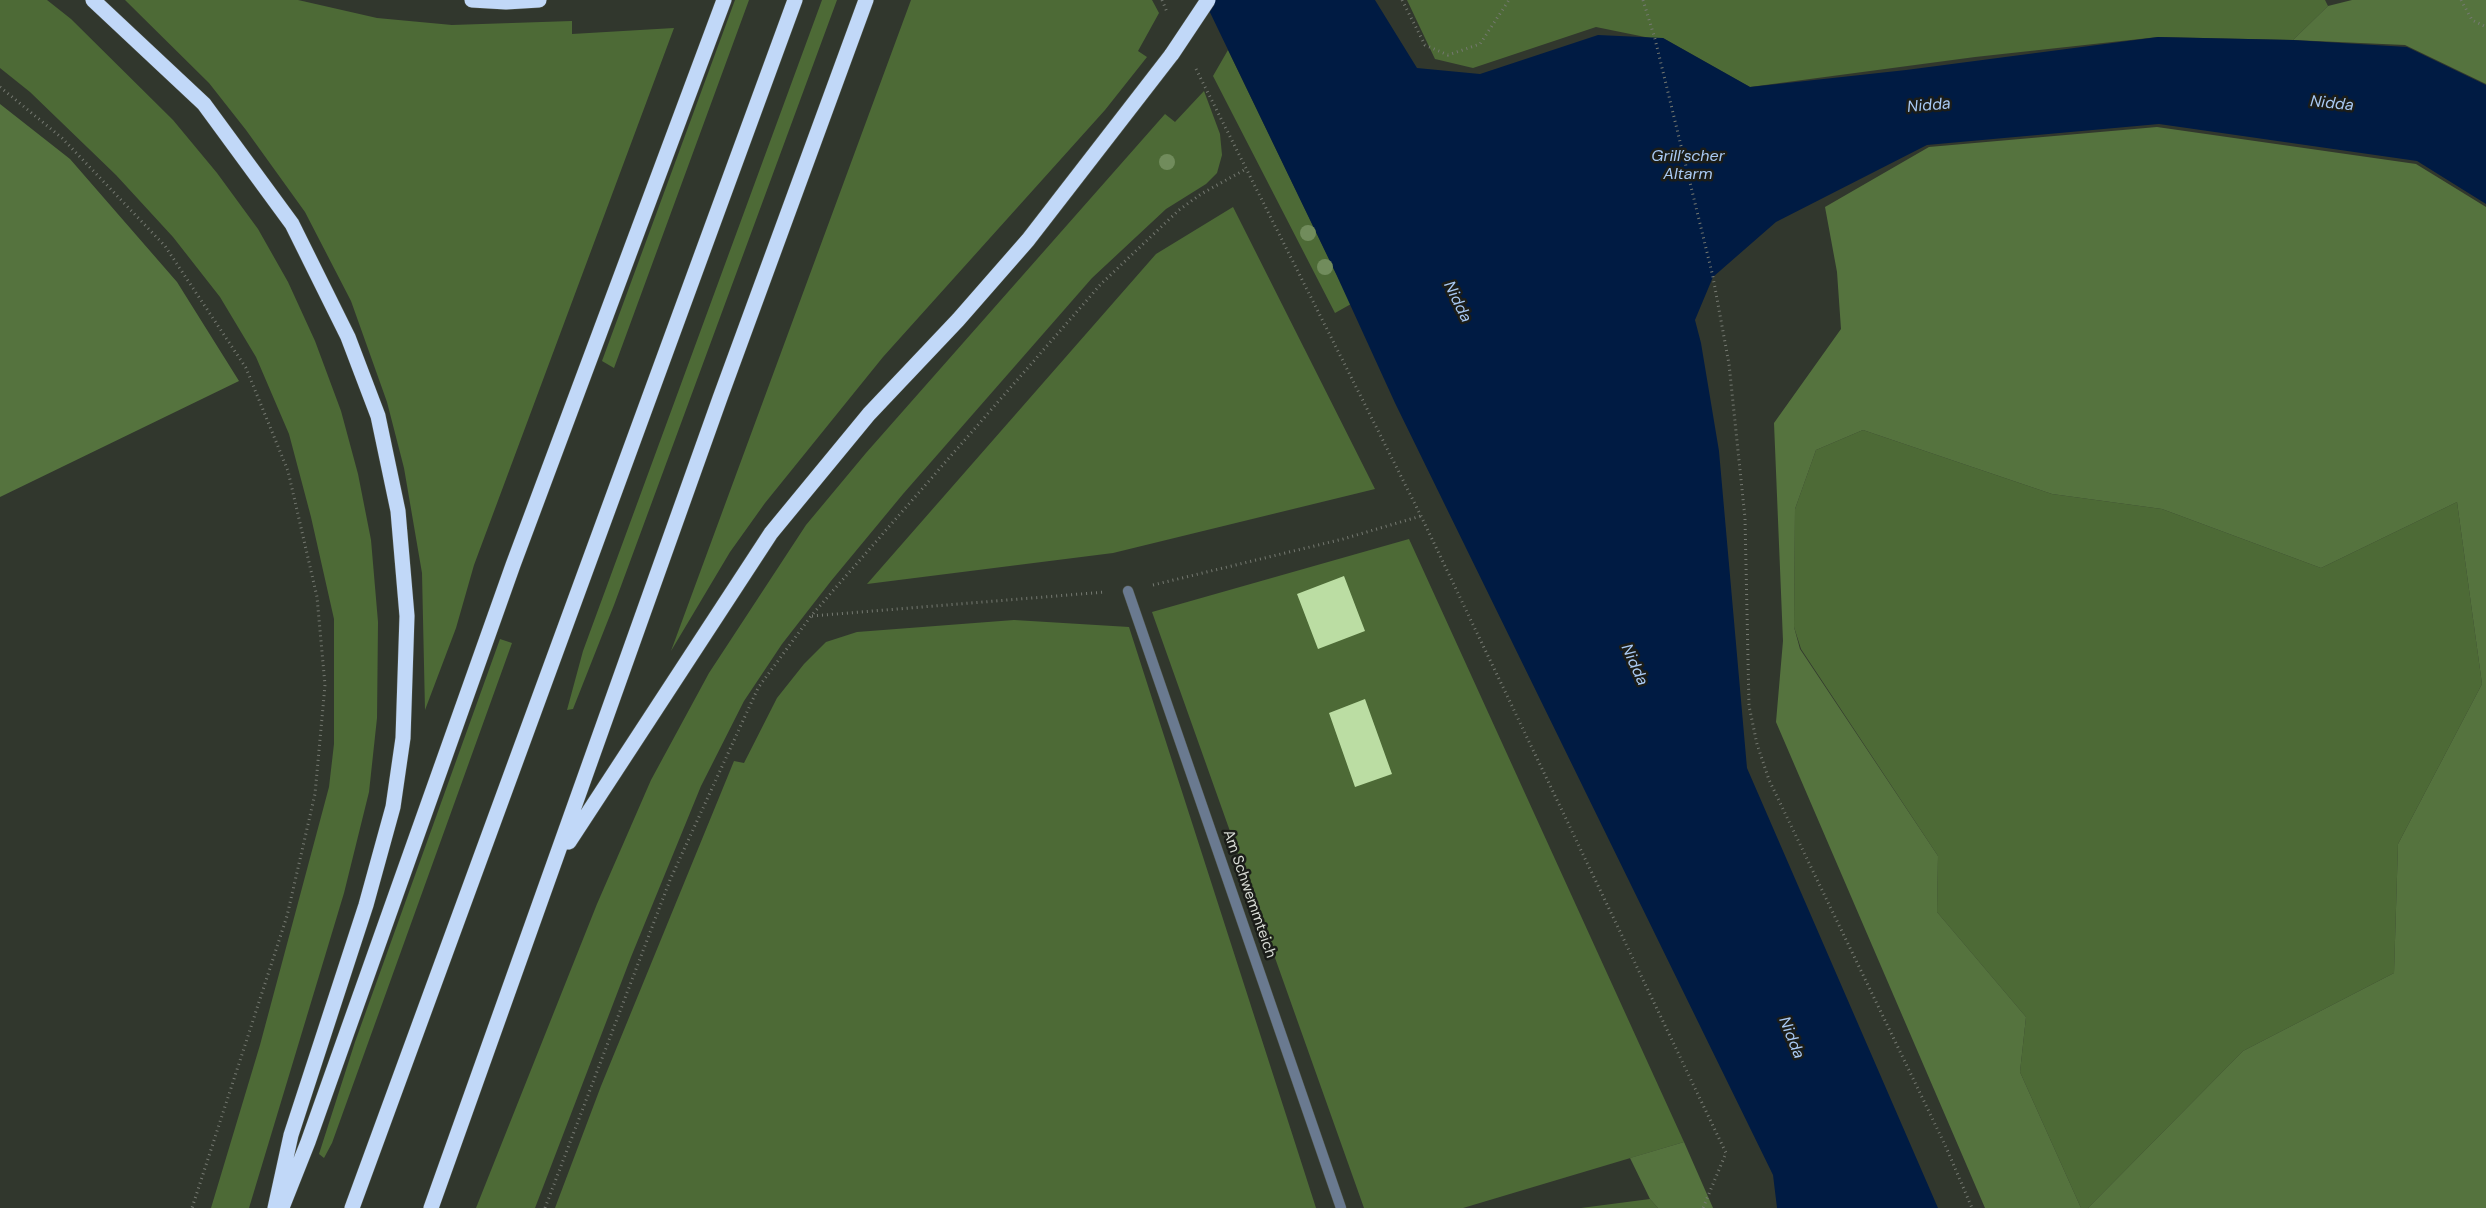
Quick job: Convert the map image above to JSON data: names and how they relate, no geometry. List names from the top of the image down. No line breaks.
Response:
{"streets":{"lane":["Am Schwemmteich"]},"water":["Nidda","Grill’scher Altarm"]}
